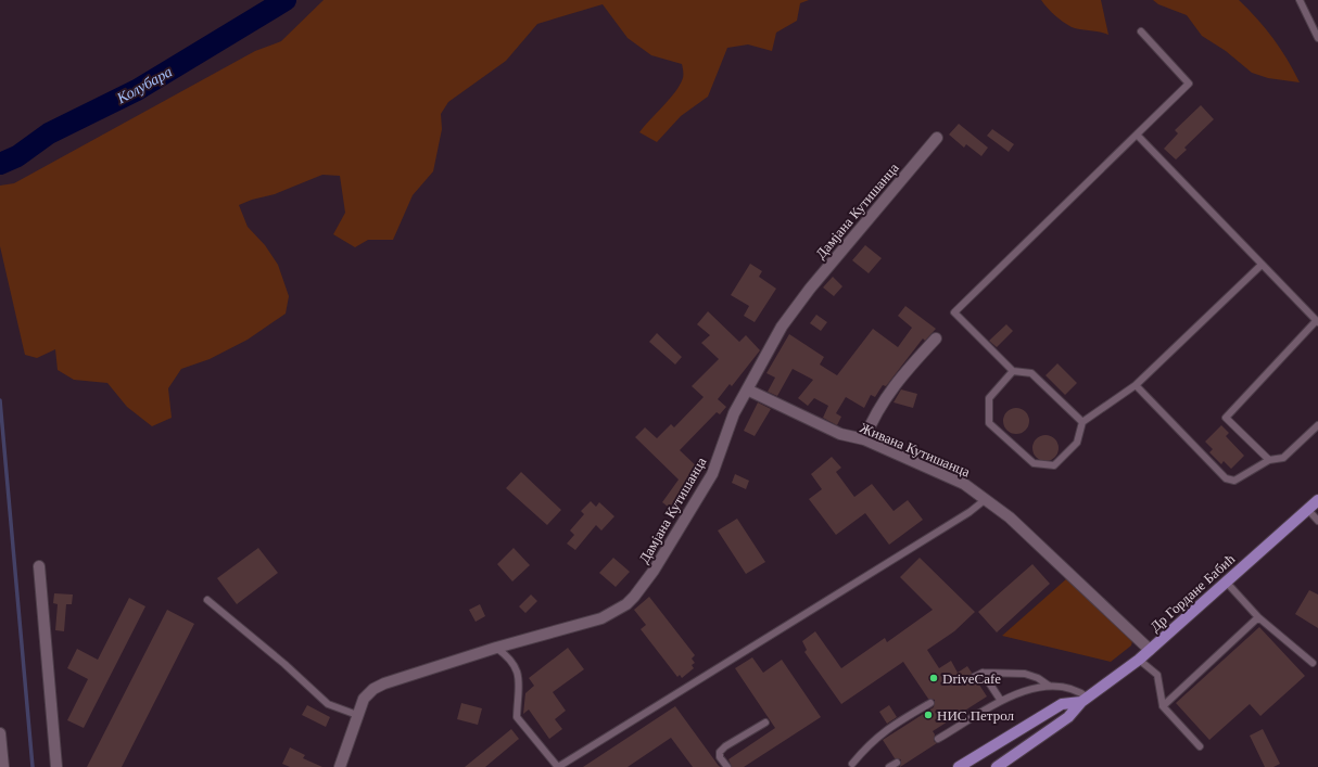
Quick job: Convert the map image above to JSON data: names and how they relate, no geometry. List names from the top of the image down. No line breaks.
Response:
{"streets":{"main road":["Др Гордане Бабић"],"street":["Дамјана Кутишанца","Живана Кутишанца"]},"crossings":[["Дамјана Кутишанца","Живана Кутишанца"],["Живана Кутишанца","Др Гордане Бабић"]],"water":["Колубара"],"places":["DriveCafe","НИС Петрол"]}
